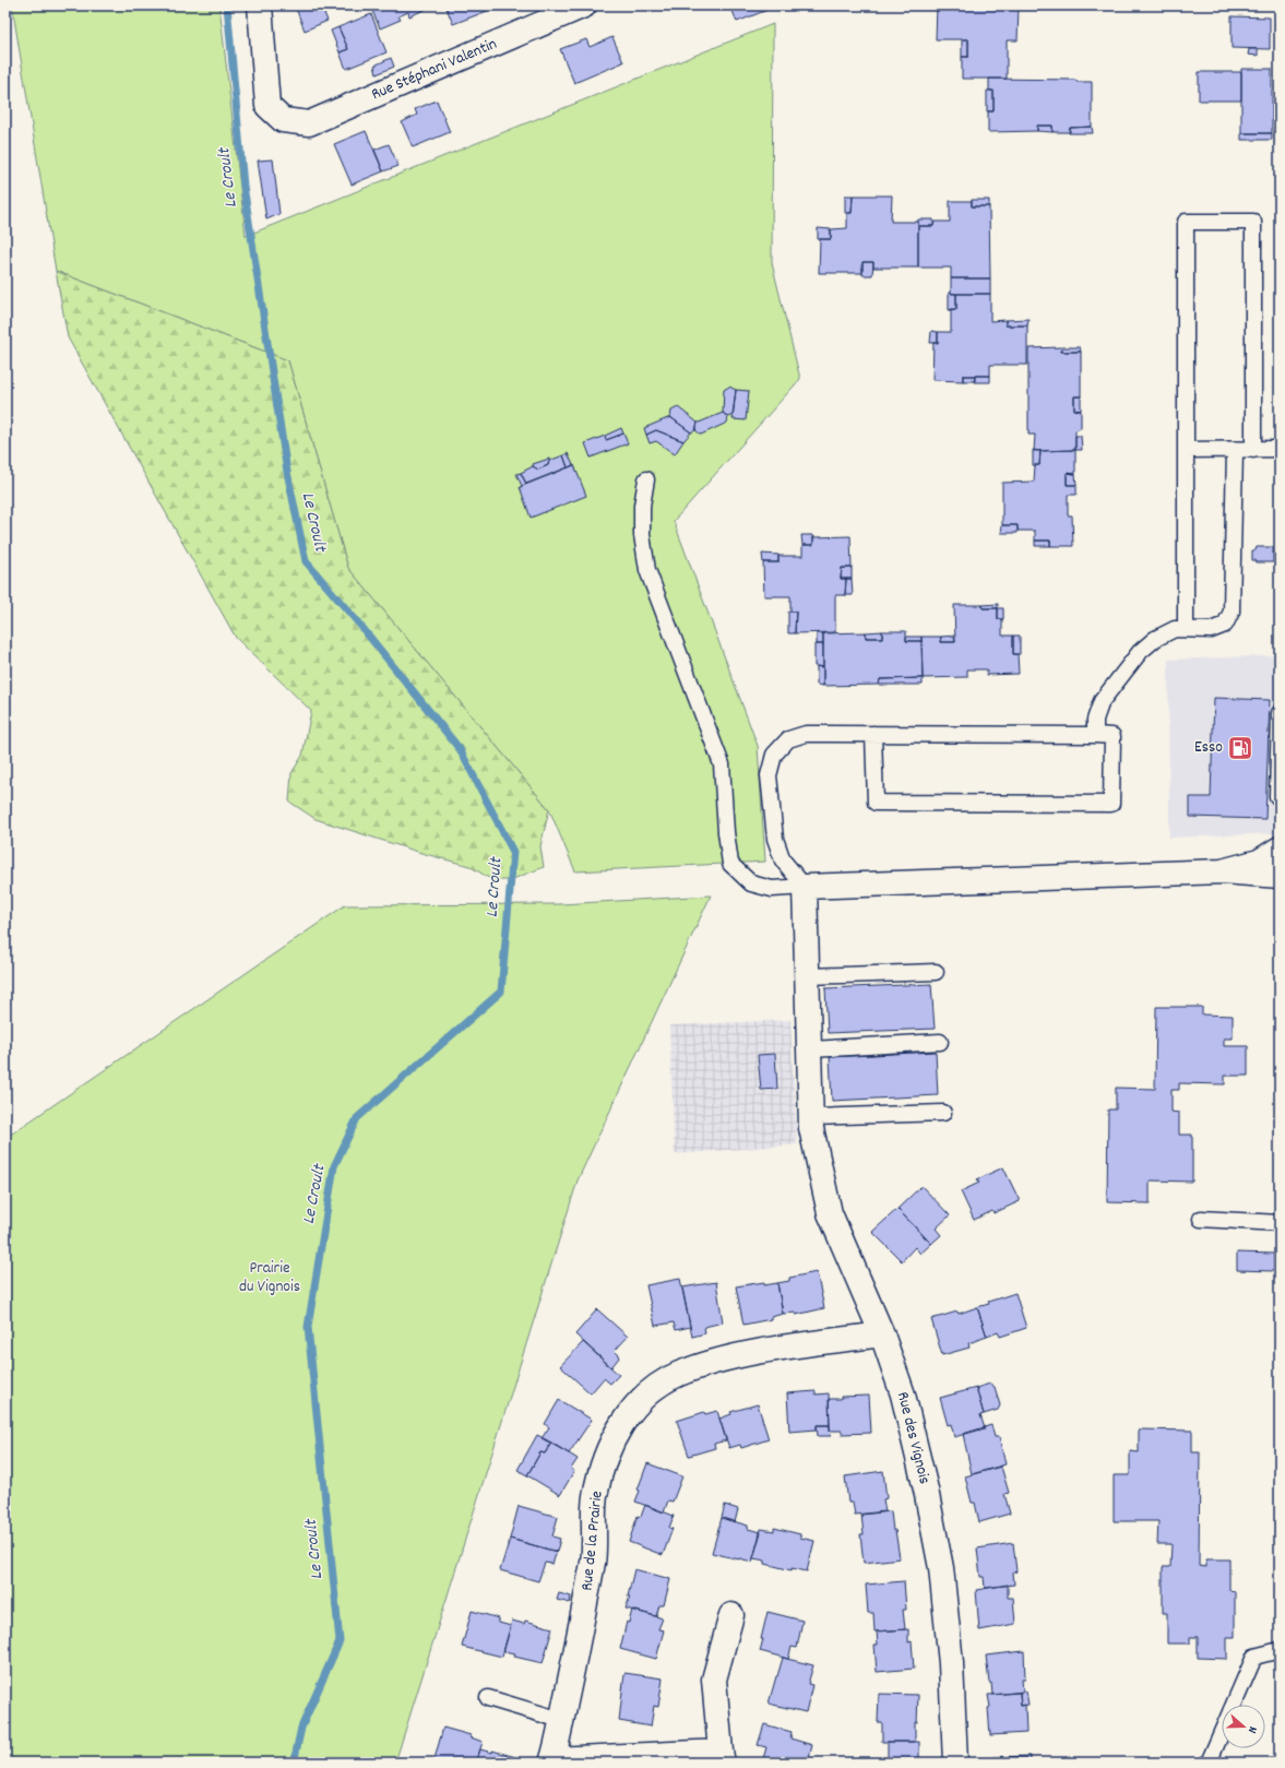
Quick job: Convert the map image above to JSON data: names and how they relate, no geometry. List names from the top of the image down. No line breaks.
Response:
{"streets":{"street":["Rue Stéphani Valentin","Rue des Vignois","Rue de la Prairie"]},"crossings":[["Rue des Vignois","Rue de la Prairie"]],"water":["Le Croult"],"parks":["Prairie du Vignois"],"places":{"fuel station":["Esso"]},"north":"right"}
